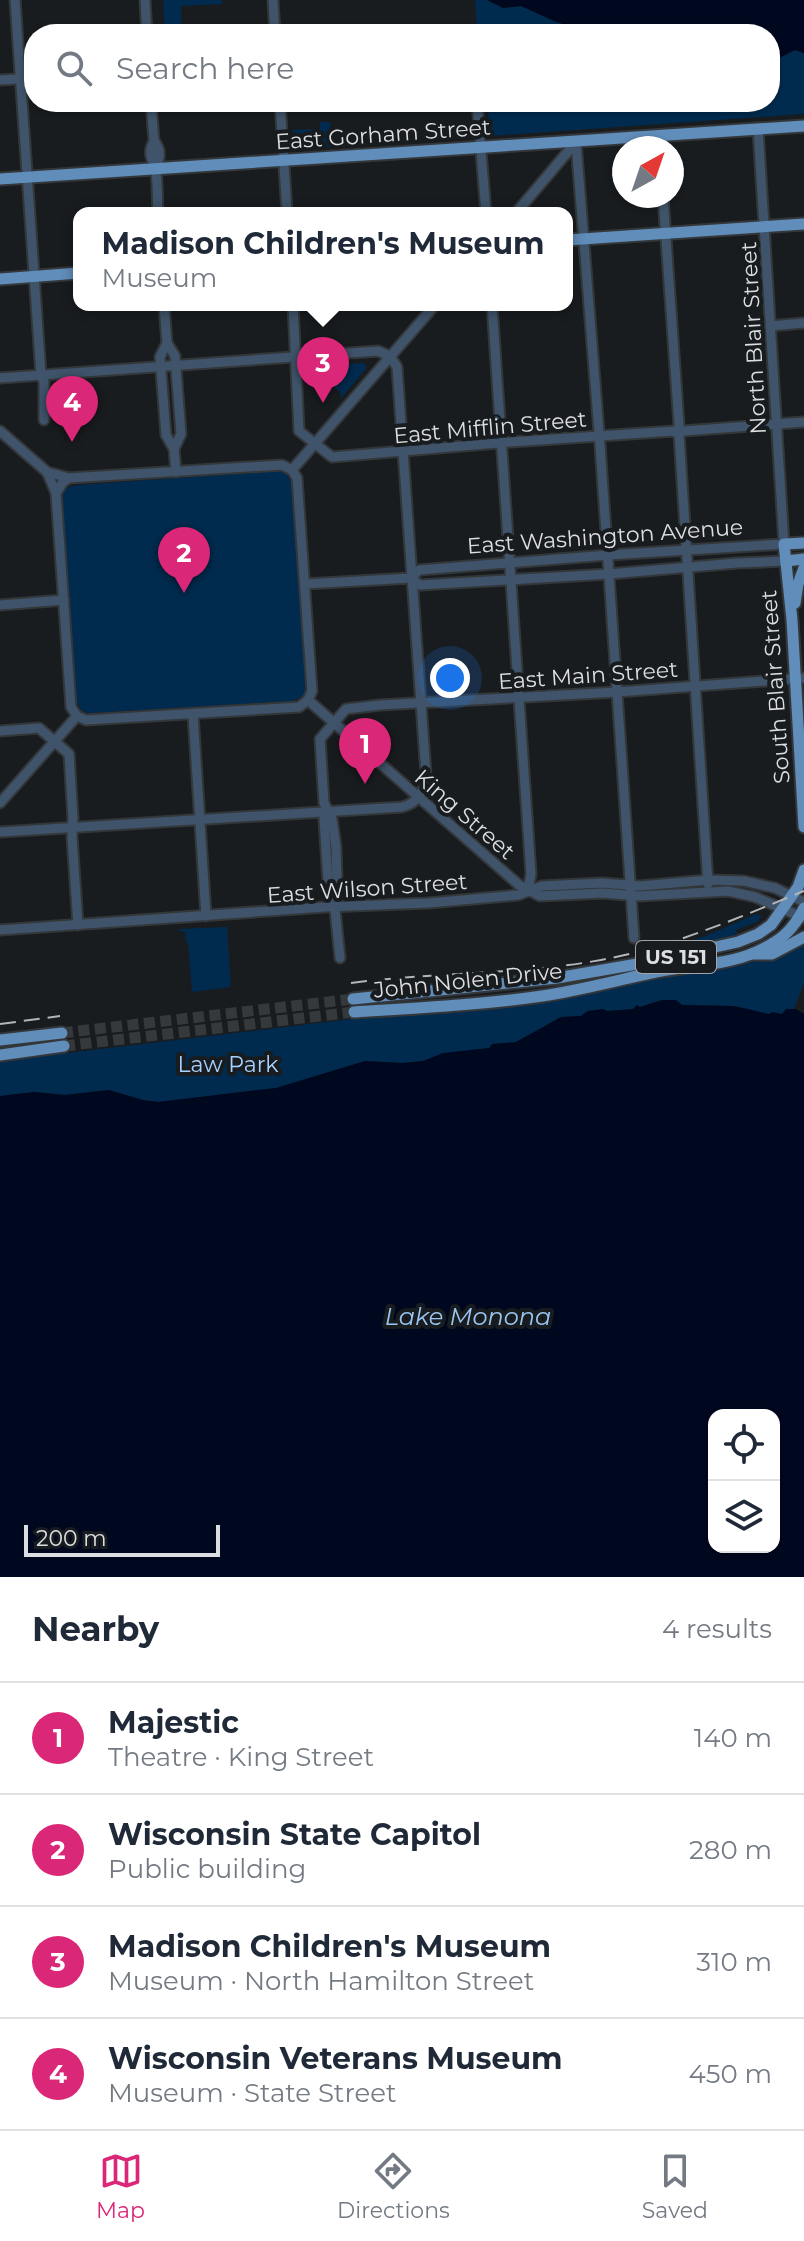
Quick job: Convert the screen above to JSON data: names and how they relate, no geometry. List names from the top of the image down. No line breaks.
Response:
{"streets":{"main road":["East Gorham Street","East Washington Avenue","South Blair Street","US 151","John Nolen Drive"],"street":["North Blair Street","East Mifflin Street","East Main Street","King Street","East Wilson Street"]},"crossings":[["East Gorham Street","North Blair Street"],["North Blair Street","East Mifflin Street"],["North Blair Street","East Washington Avenue"],["North Blair Street","South Blair Street"],["East Washington Avenue","South Blair Street"],["East Main Street","South Blair Street"],["East Main Street","King Street"],["King Street","East Wilson Street"],["East Wilson Street","US 151"],["East Wilson Street","John Nolen Drive"],["US 151","John Nolen Drive"]],"water":["Lake Monona"],"parks":["Law Park"],"scale_bar":"200 m","north":"top right","page":{"search":"Search here","popup":["Madison Children's Museum","Museum"],"pins":["3","4","2","1"],"scale":"200 m","heading":["Nearby","4 results"],"list":[{"mark":"1","name":"Majestic","note":"Theatre · King Street","value":"140 m"},{"mark":"2","name":"Wisconsin State Capitol","note":"Public building","value":"280 m"},{"mark":"3","name":"Madison Children's Museum","note":"Museum · North Hamilton Street","value":"310 m"},{"mark":"4","name":"Wisconsin Veterans Museum","note":"Museum · State Street","value":"450 m"}],"nav":["Map","Directions","Saved"]}}
